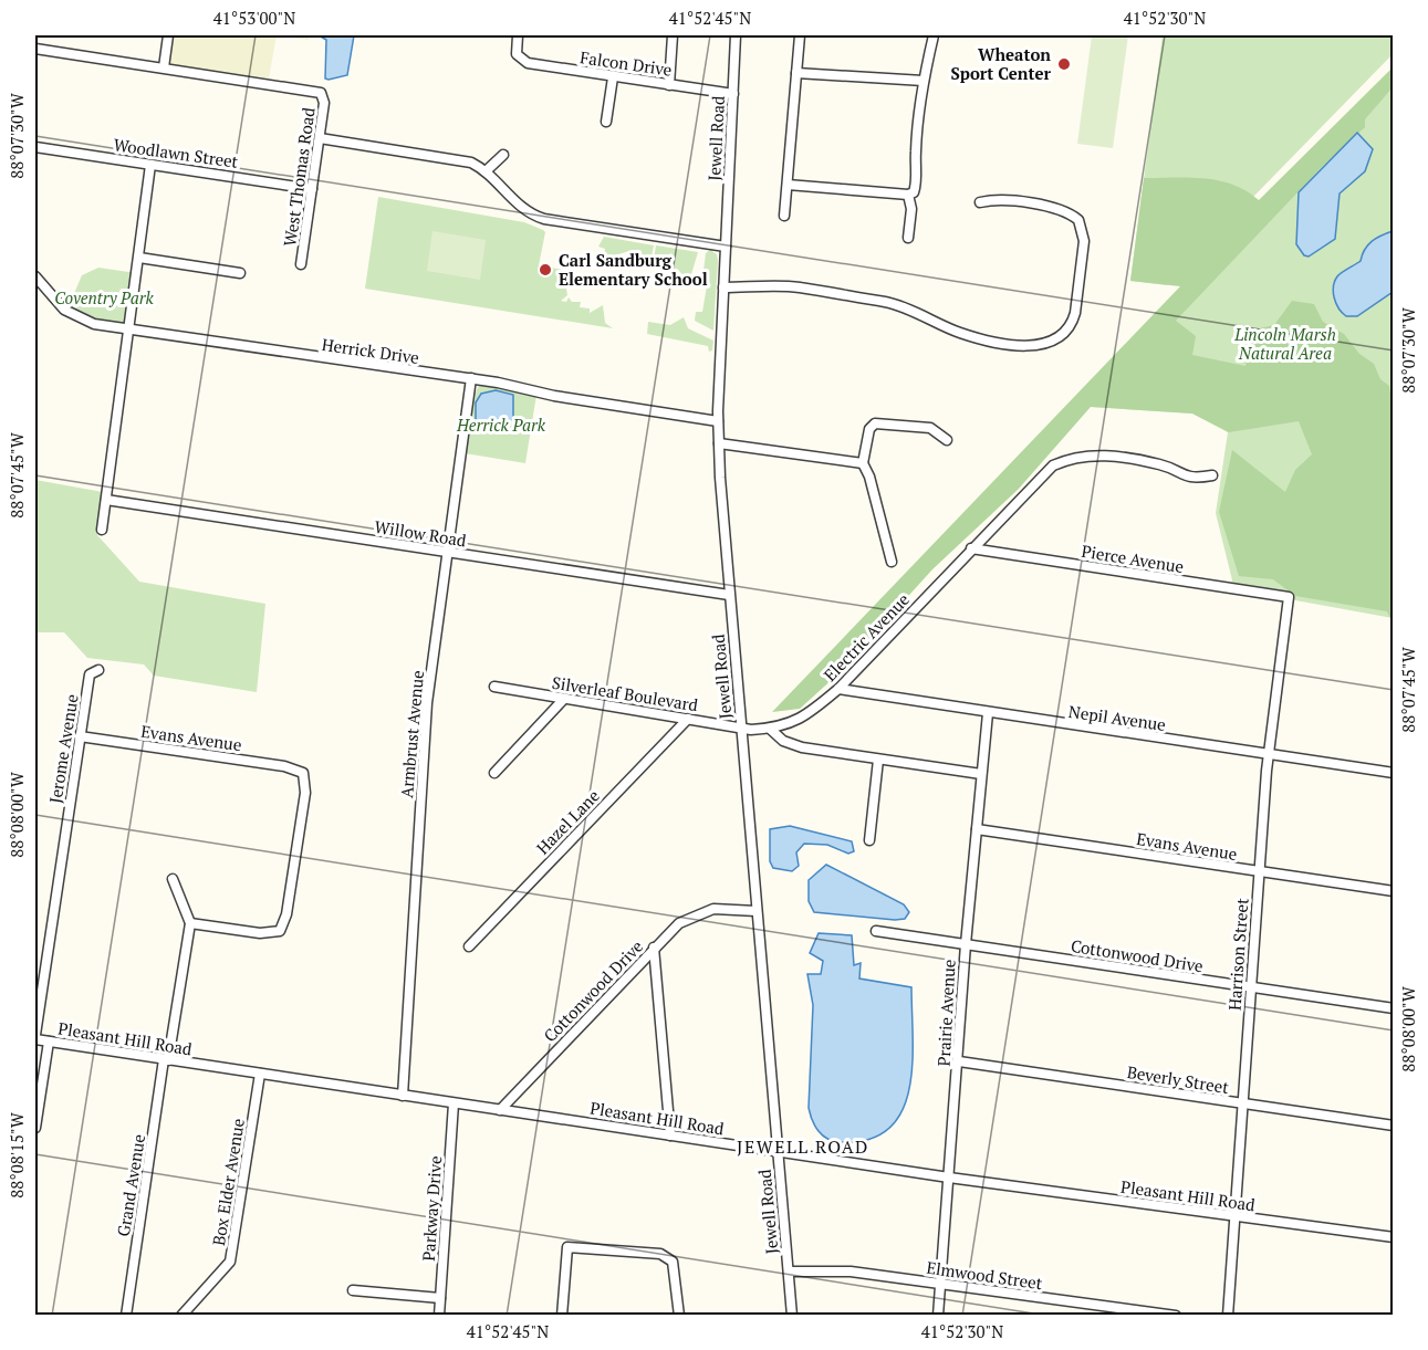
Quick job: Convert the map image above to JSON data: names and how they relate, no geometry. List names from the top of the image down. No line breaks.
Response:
{"streets":{"street":["Falcon Drive","Jewell Road","Woodlawn Street","West Thomas Road","Herrick Drive","Willow Road","Pierce Avenue","Electric Avenue","Silverleaf Boulevard","Nepil Avenue","Armbrust Avenue","Evans Avenue","Jerome Avenue","Hazel Lane","Harrison Street","Cottonwood Drive","Prairie Avenue","Pleasant Hill Road","Beverly Street","Box Elder Avenue","Grand Avenue","Parkway Drive","Elmwood Street"]},"crossings":[["Falcon Drive","Jewell Road"],["Jewell Road","Herrick Drive"],["Jewell Road","Willow Road"],["Jewell Road","Silverleaf Boulevard"],["Jewell Road","Cottonwood Drive"],["Jewell Road","Pleasant Hill Road"],["Jewell Road","Elmwood Street"],["Woodlawn Street","West Thomas Road"],["Herrick Drive","Armbrust Avenue"],["Willow Road","Armbrust Avenue"],["Pierce Avenue","Electric Avenue"],["Pierce Avenue","Harrison Street"],["Electric Avenue","Silverleaf Boulevard"],["Electric Avenue","Nepil Avenue"],["Silverleaf Boulevard","Hazel Lane"],["Nepil Avenue","Harrison Street"],["Nepil Avenue","Prairie Avenue"],["Armbrust Avenue","Pleasant Hill Road"],["Evans Avenue","Jerome Avenue"],["Evans Avenue","Harrison Street"],["Evans Avenue","Prairie Avenue"],["Evans Avenue","Grand Avenue"],["Jerome Avenue","Pleasant Hill Road"],["Harrison Street","Cottonwood Drive"],["Harrison Street","Pleasant Hill Road"],["Harrison Street","Beverly Street"],["Cottonwood Drive","Prairie Avenue"],["Cottonwood Drive","Pleasant Hill Road"],["Prairie Avenue","Pleasant Hill Road"],["Prairie Avenue","Beverly Street"],["Prairie Avenue","Elmwood Street"],["Pleasant Hill Road","Box Elder Avenue"],["Pleasant Hill Road","Grand Avenue"],["Pleasant Hill Road","Parkway Drive"]],"districts":["JEWELL ROAD"],"parks":["Coventry Park","Lincoln Marsh Natural Area","Herrick Park"],"places":["Wheaton Sport Center","Carl Sandburg Elementary School"],"coordinates":["41°53'00\"N","41°52'45\"N","41°52'30\"N","88°07'30\"W","88°07'45\"W","88°08'00\"W","88°08'15\"W"]}
